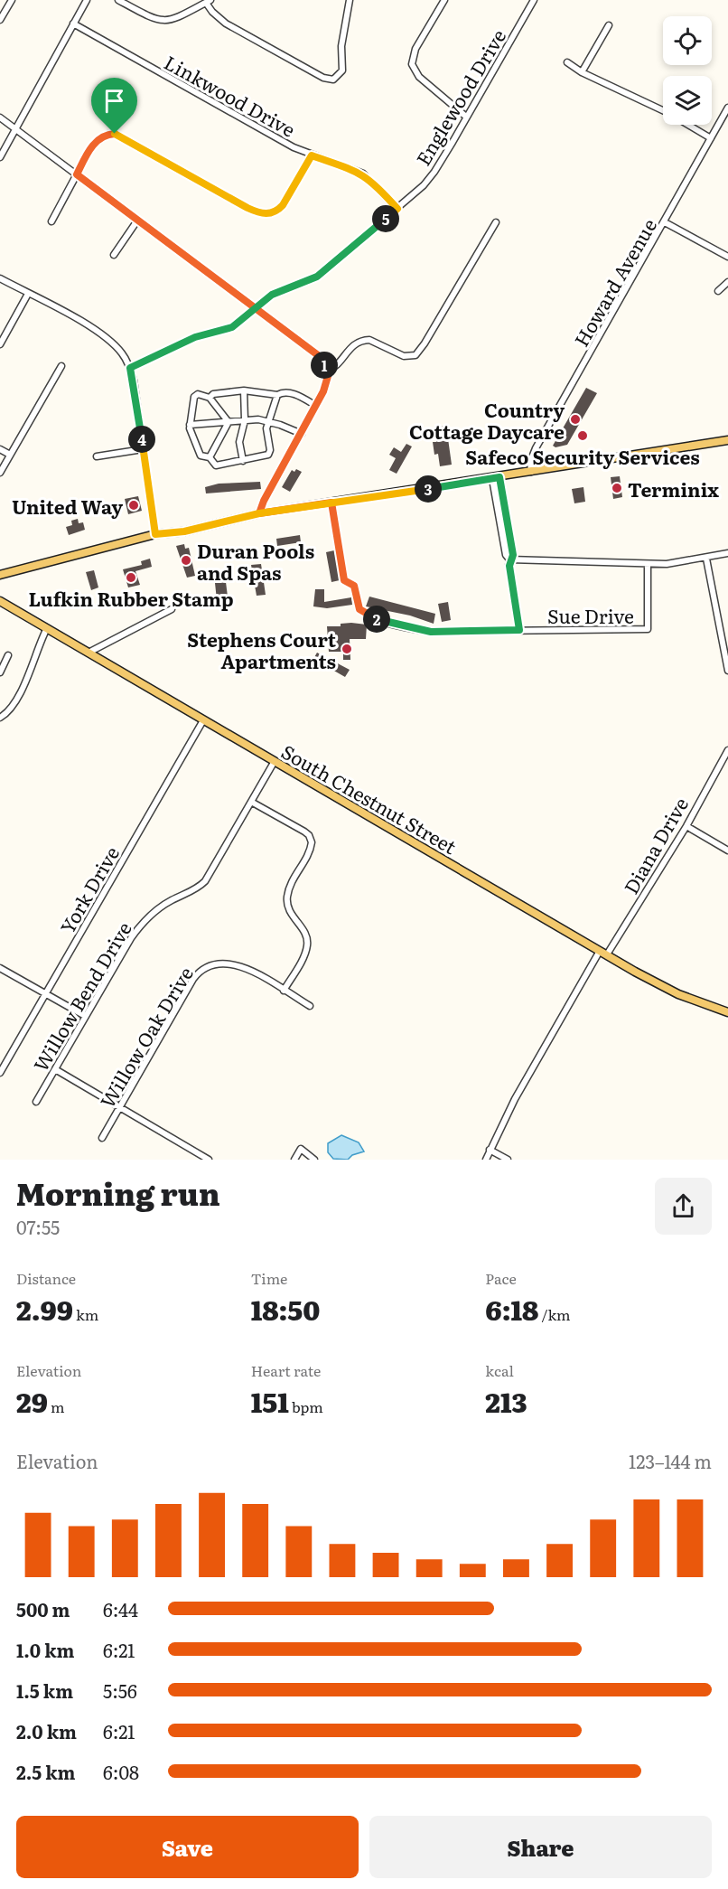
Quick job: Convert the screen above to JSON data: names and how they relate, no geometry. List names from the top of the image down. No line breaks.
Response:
{"streets":{"main road":["South Chestnut Street"],"street":["Linkwood Drive","Englewood Drive","Howard Avenue","Sue Drive","Diana Drive","York Drive","Willow Bend Drive","Willow Oak Drive"]},"crossings":[["Linkwood Drive","Englewood Drive"],["South Chestnut Street","Diana Drive"],["South Chestnut Street","York Drive"],["South Chestnut Street","Willow Bend Drive"]],"places":["Country Cottage Daycare","Safeco Security Services","Terminix","United Way","Duran Pools and Spas","Lufkin Rubber Stamp","Stephens Court Apartments"],"page":{"pins":["5","1","4","3","2"],"heading":["Morning run","07:55"],"stats":[["Distance","2.99 km"],["Time","18:50"],["Pace","6:18 /km"],["Elevation","29 m"],["Heart rate","151 bpm"],["kcal","213"]],"chart":["Elevation","123–144 m"],"list":[{"name":"500 m","note":"6:44"},{"name":"1.0 km","note":"6:21"},{"name":"1.5 km","note":"5:56"},{"name":"2.0 km","note":"6:21"},{"name":"2.5 km","note":"6:08"}],"buttons":["Save","Share"]}}
